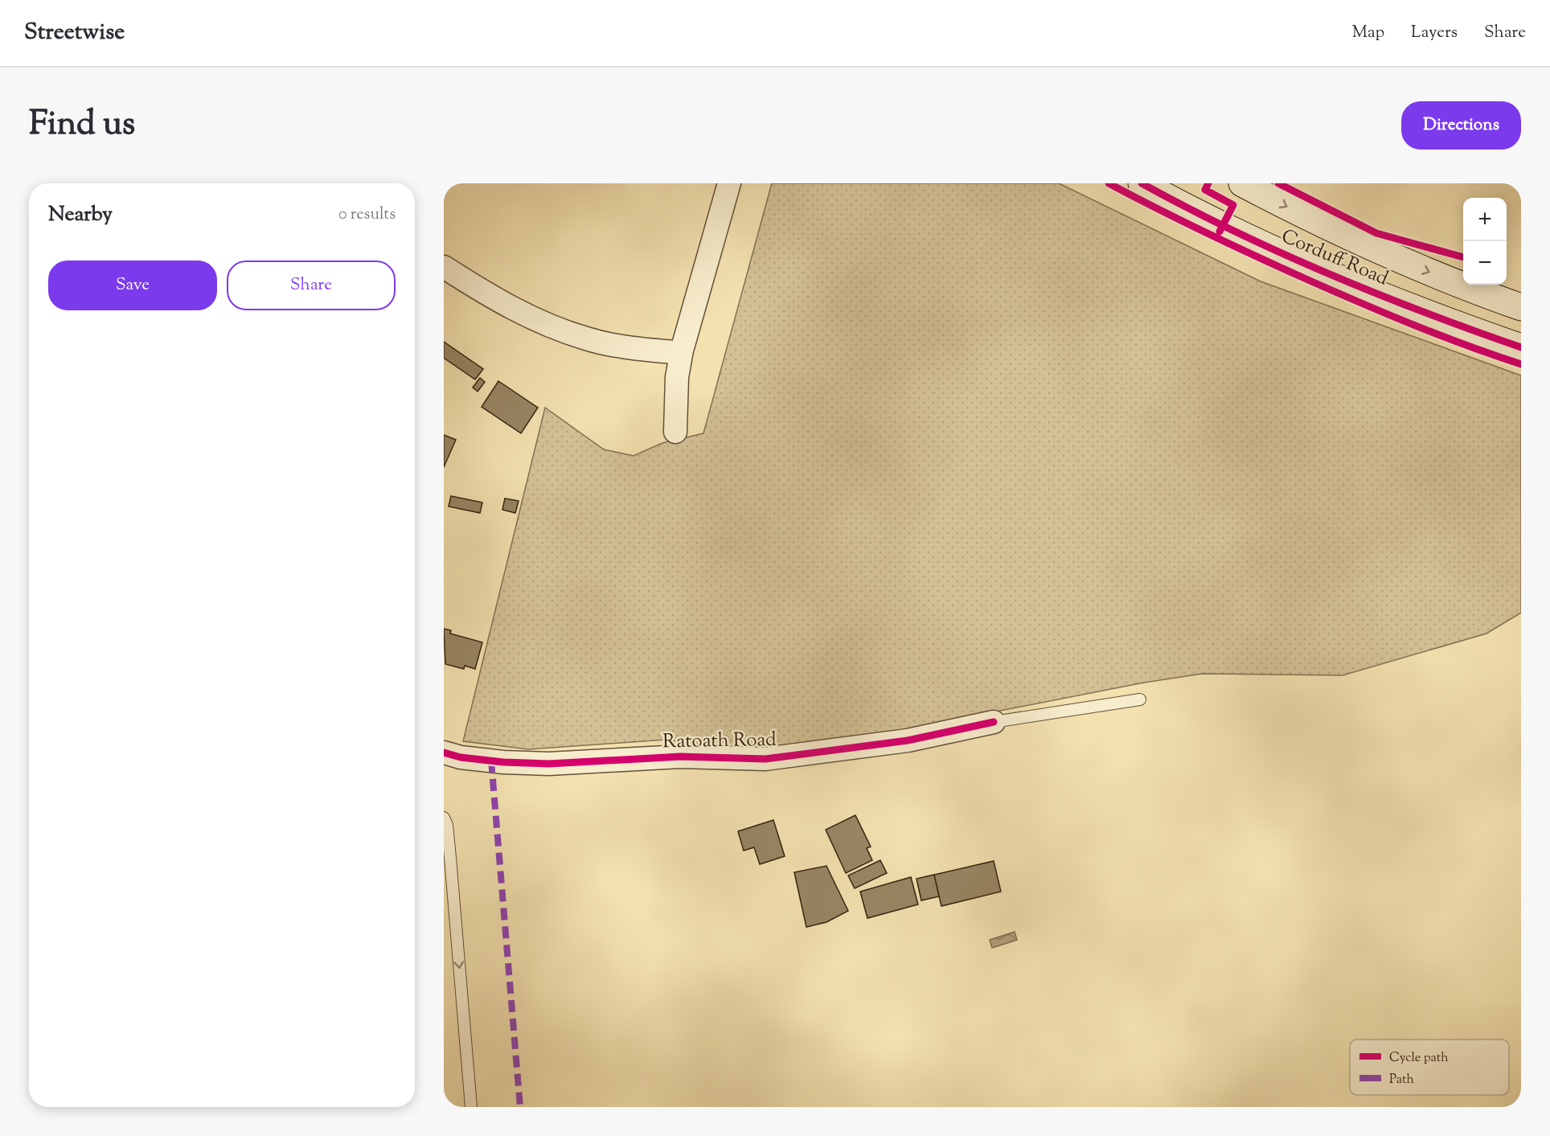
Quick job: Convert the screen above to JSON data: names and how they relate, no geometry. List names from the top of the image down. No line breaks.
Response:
{"streets":{"street":["Corduff Road","Ratoath Road"]},"legend":["Cycle path","Path"],"page":{"header":"Streetwise","nav":["Map","Layers","Share"],"title":"Find us","buttons":["Directions",["Save","Share"]],"heading":["Nearby","0 results"],"map_buttons":["+","−"]}}
